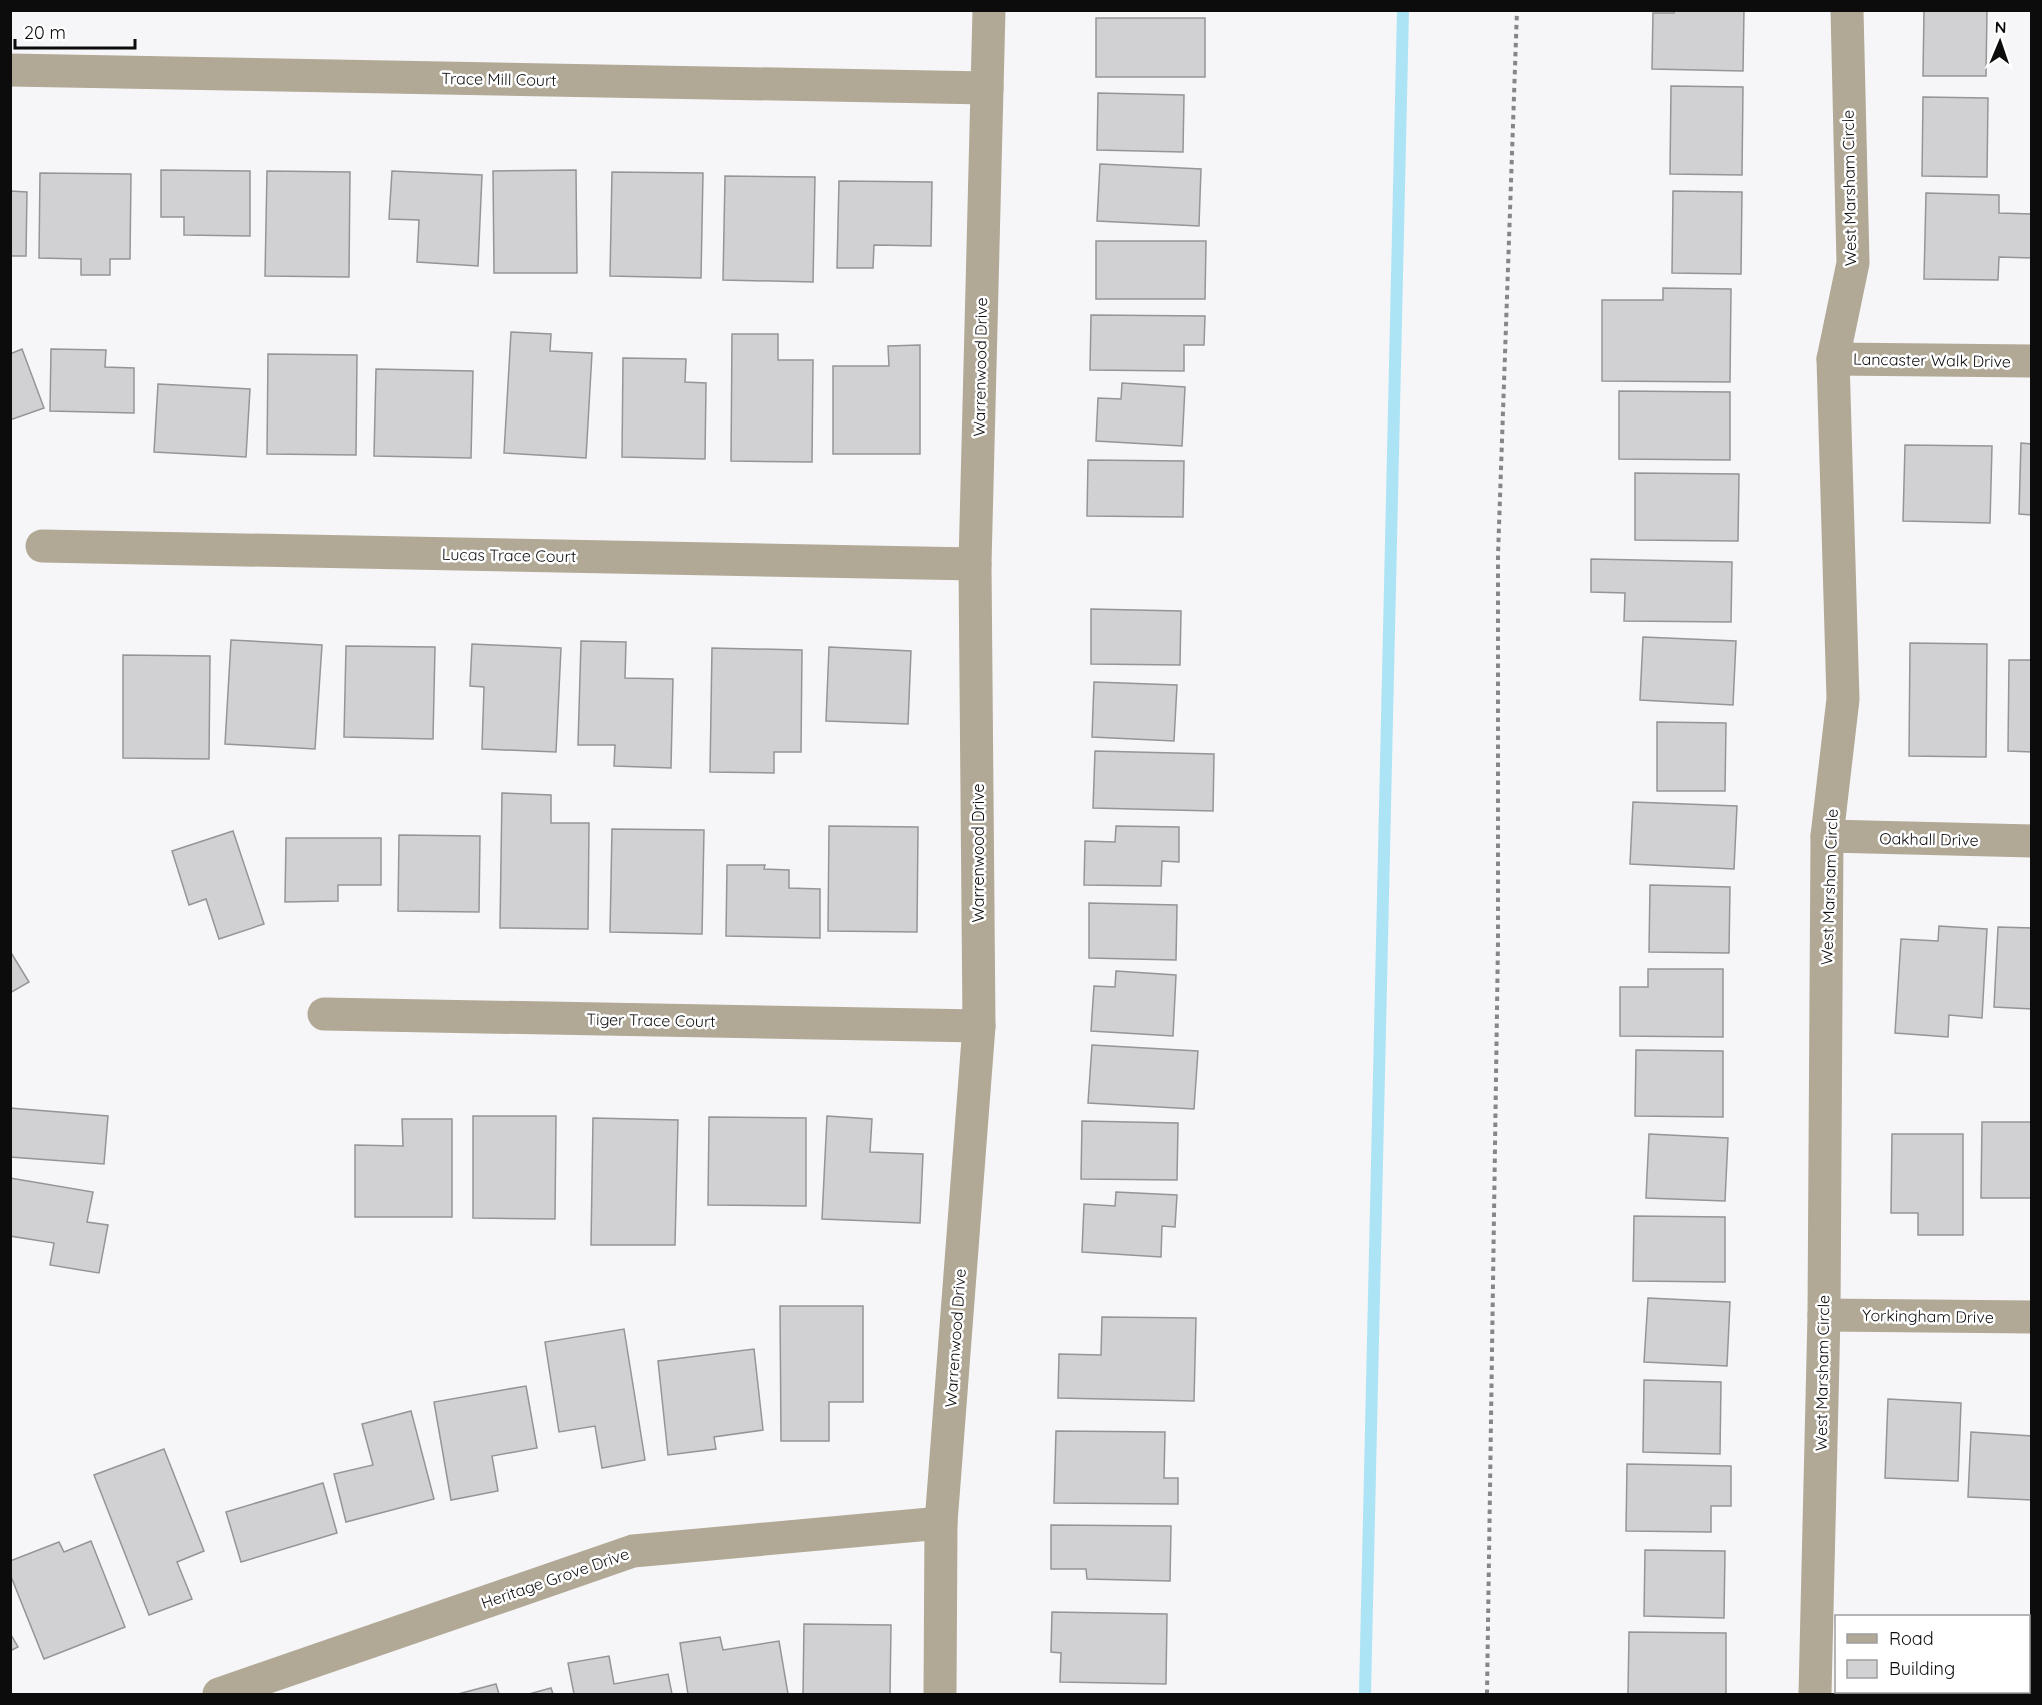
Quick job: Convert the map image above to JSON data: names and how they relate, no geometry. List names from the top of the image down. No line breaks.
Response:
{"streets":{"street":["Trace Mill Court","West Marsham Circle","Lancaster Walk Drive","Warrenwood Drive","Lucas Trace Court","Oakhall Drive","Tiger Trace Court","Yorkingham Drive","Heritage Grove Drive"]},"crossings":[["Trace Mill Court","Warrenwood Drive"],["West Marsham Circle","Lancaster Walk Drive"],["West Marsham Circle","Oakhall Drive"],["West Marsham Circle","Yorkingham Drive"],["Warrenwood Drive","Lucas Trace Court"],["Warrenwood Drive","Tiger Trace Court"],["Warrenwood Drive","Heritage Grove Drive"]],"legend":["Road","Building"],"scale_bar":"20 m","north":"top"}
